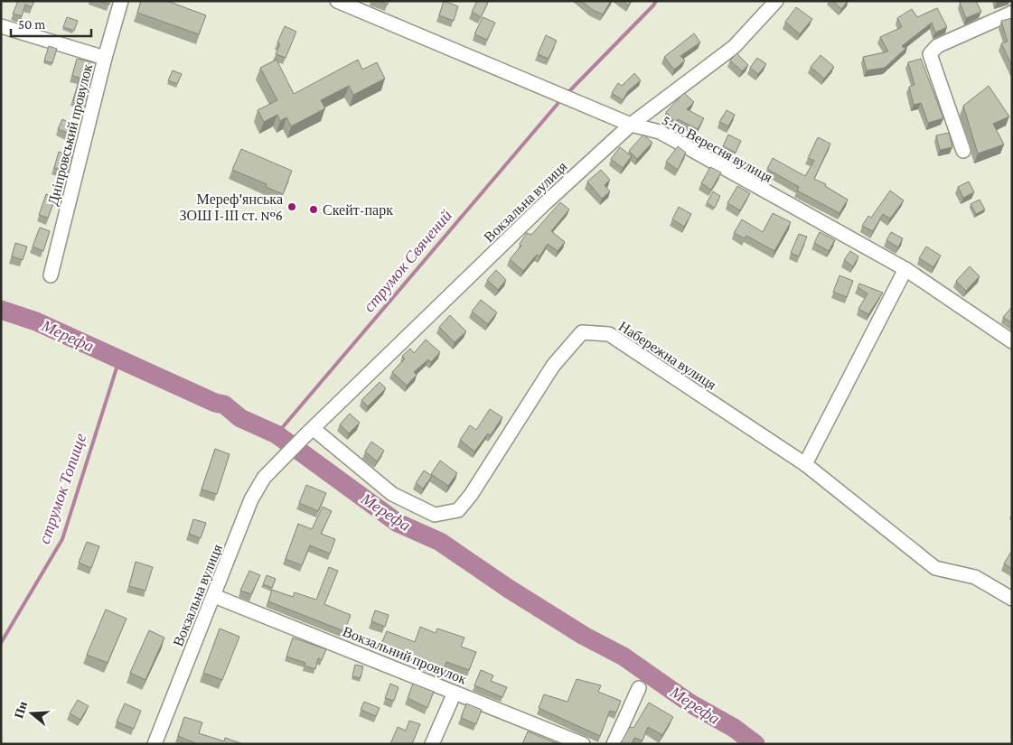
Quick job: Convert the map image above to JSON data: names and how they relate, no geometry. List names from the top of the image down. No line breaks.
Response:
{"streets":{"street":["Дніпровський провулок","5-го Вересня вулиця","Вокзальна вулиця","Набережна вулиця","Вокзальний провулок"]},"crossings":[["5-го Вересня вулиця","Вокзальна вулиця"],["Вокзальна вулиця","Набережна вулиця"],["Вокзальна вулиця","Вокзальний провулок"]],"water":["струмок Свячений","Мерефа","струмок Топище"],"places":["Мереф'янська ЗОШ І-ІІІ ст. №6","Скейт-парк"],"scale_bar":"50 m","north":"left"}
